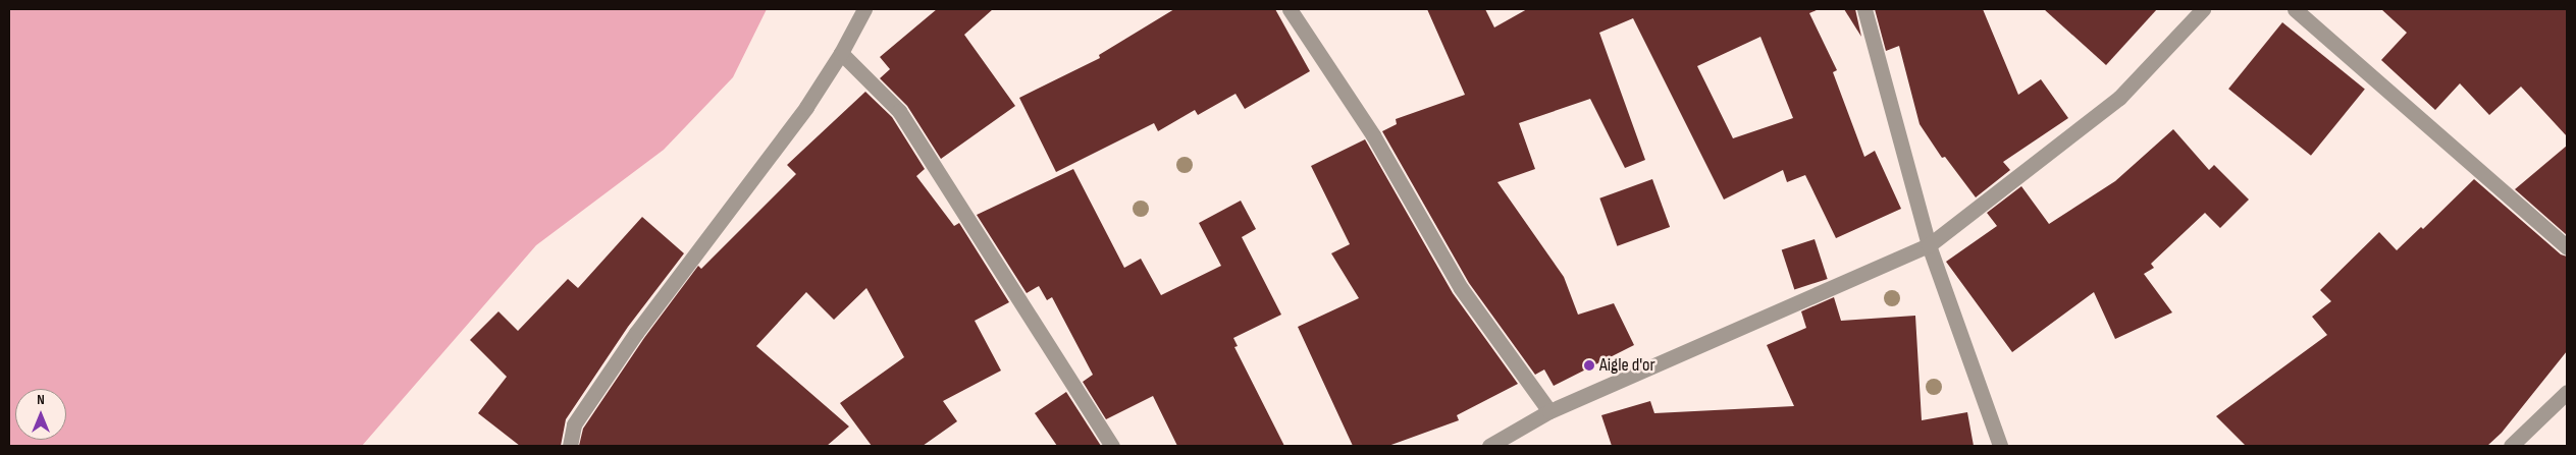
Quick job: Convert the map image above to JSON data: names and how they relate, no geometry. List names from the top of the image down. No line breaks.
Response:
{"places":["Aigle d'or"],"north":"top"}
